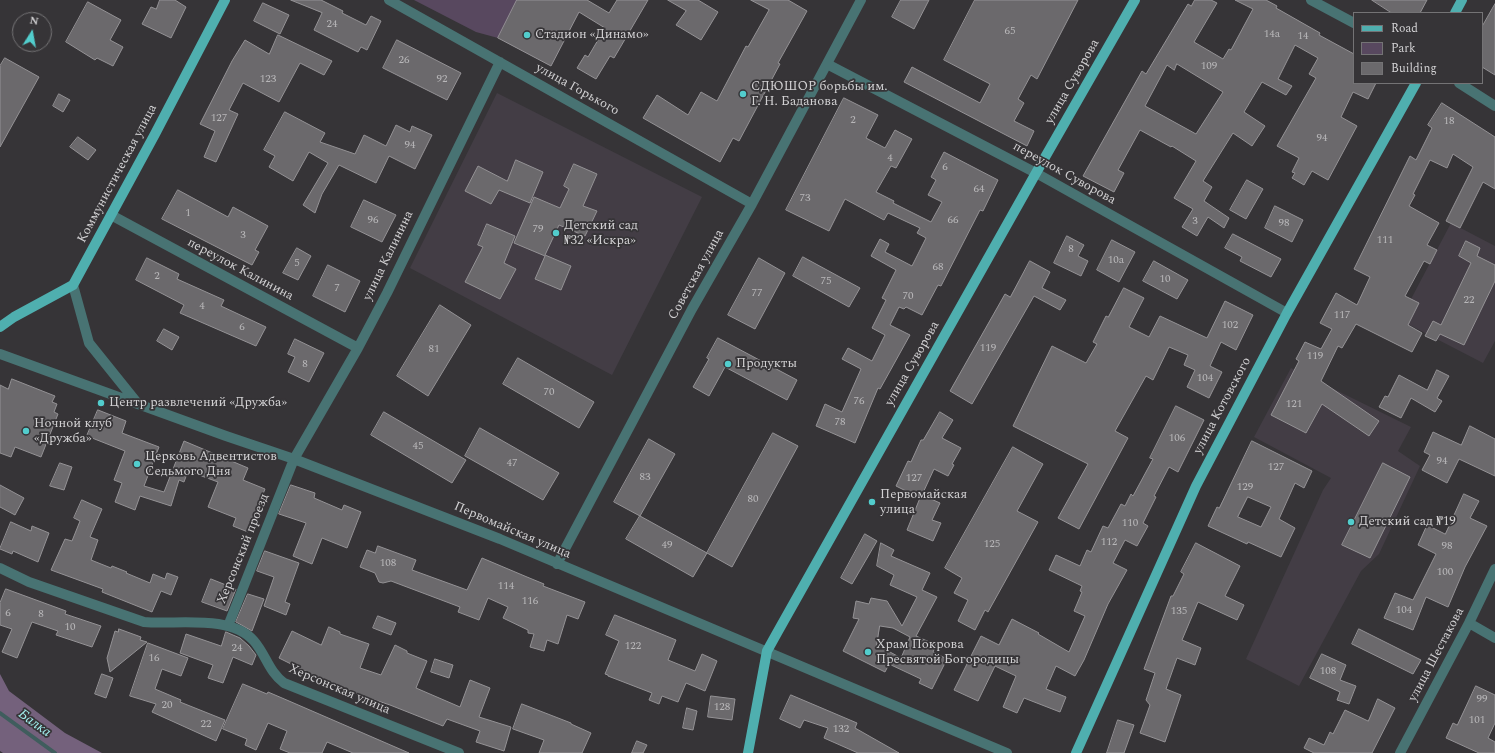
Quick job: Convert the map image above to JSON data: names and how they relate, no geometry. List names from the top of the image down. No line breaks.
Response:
{"streets":{"main road":["улица Суворова","Коммунистическая улица","улица Котовского"],"street":["улица Горького","переулок Суворова","улица Калинина","переулок Калинина","Советская улица","Первомайская улица","Херсонский проезд","улица Шестакова","Херсонская улица"]},"crossings":[["улица Суворова","переулок Суворова"],["улица Суворова","Первомайская улица"],["улица Горького","улица Калинина"],["улица Горького","Советская улица"],["Коммунистическая улица","переулок Калинина"],["переулок Суворова","Советская улица"],["переулок Суворова","улица Котовского"],["улица Калинина","переулок Калинина"],["улица Калинина","Первомайская улица"],["улица Калинина","Херсонский проезд"],["Советская улица","Первомайская улица"],["Первомайская улица","Херсонский проезд"],["Херсонский проезд","Херсонская улица"]],"water":["Балка"],"places":["Стадион «Динамо»","СДЮШОР борьбы им. Г. Н. Баданова","Детский сад №32 «Искра»","Продукты","Центр развлечений «Дружба»","Ночной клуб «Дружба»","Церковь Адвентистов Седьмого Дня","Первомайская улица","Детский сад №19","Храм Покрова Пресвятой Богородицы"],"house_numbers":["24","65","14а","14","26","109","123","92","127","2","18","94","94","4","6","64","73","1","96","66","3","98","79","3","111","8","10а","5","68","2","10","75","7","77","70","22","4","117","102","6","119","81","119","8","104","70","76","121","78","106","45","94","47","127","83","127","129","80","110","112","125","49","98","108","100","114","116","104","135","6","8","10","122","24","16","108","99","20","128","101","22","132"],"legend":["Road","Park","Building"],"north":"top"}
